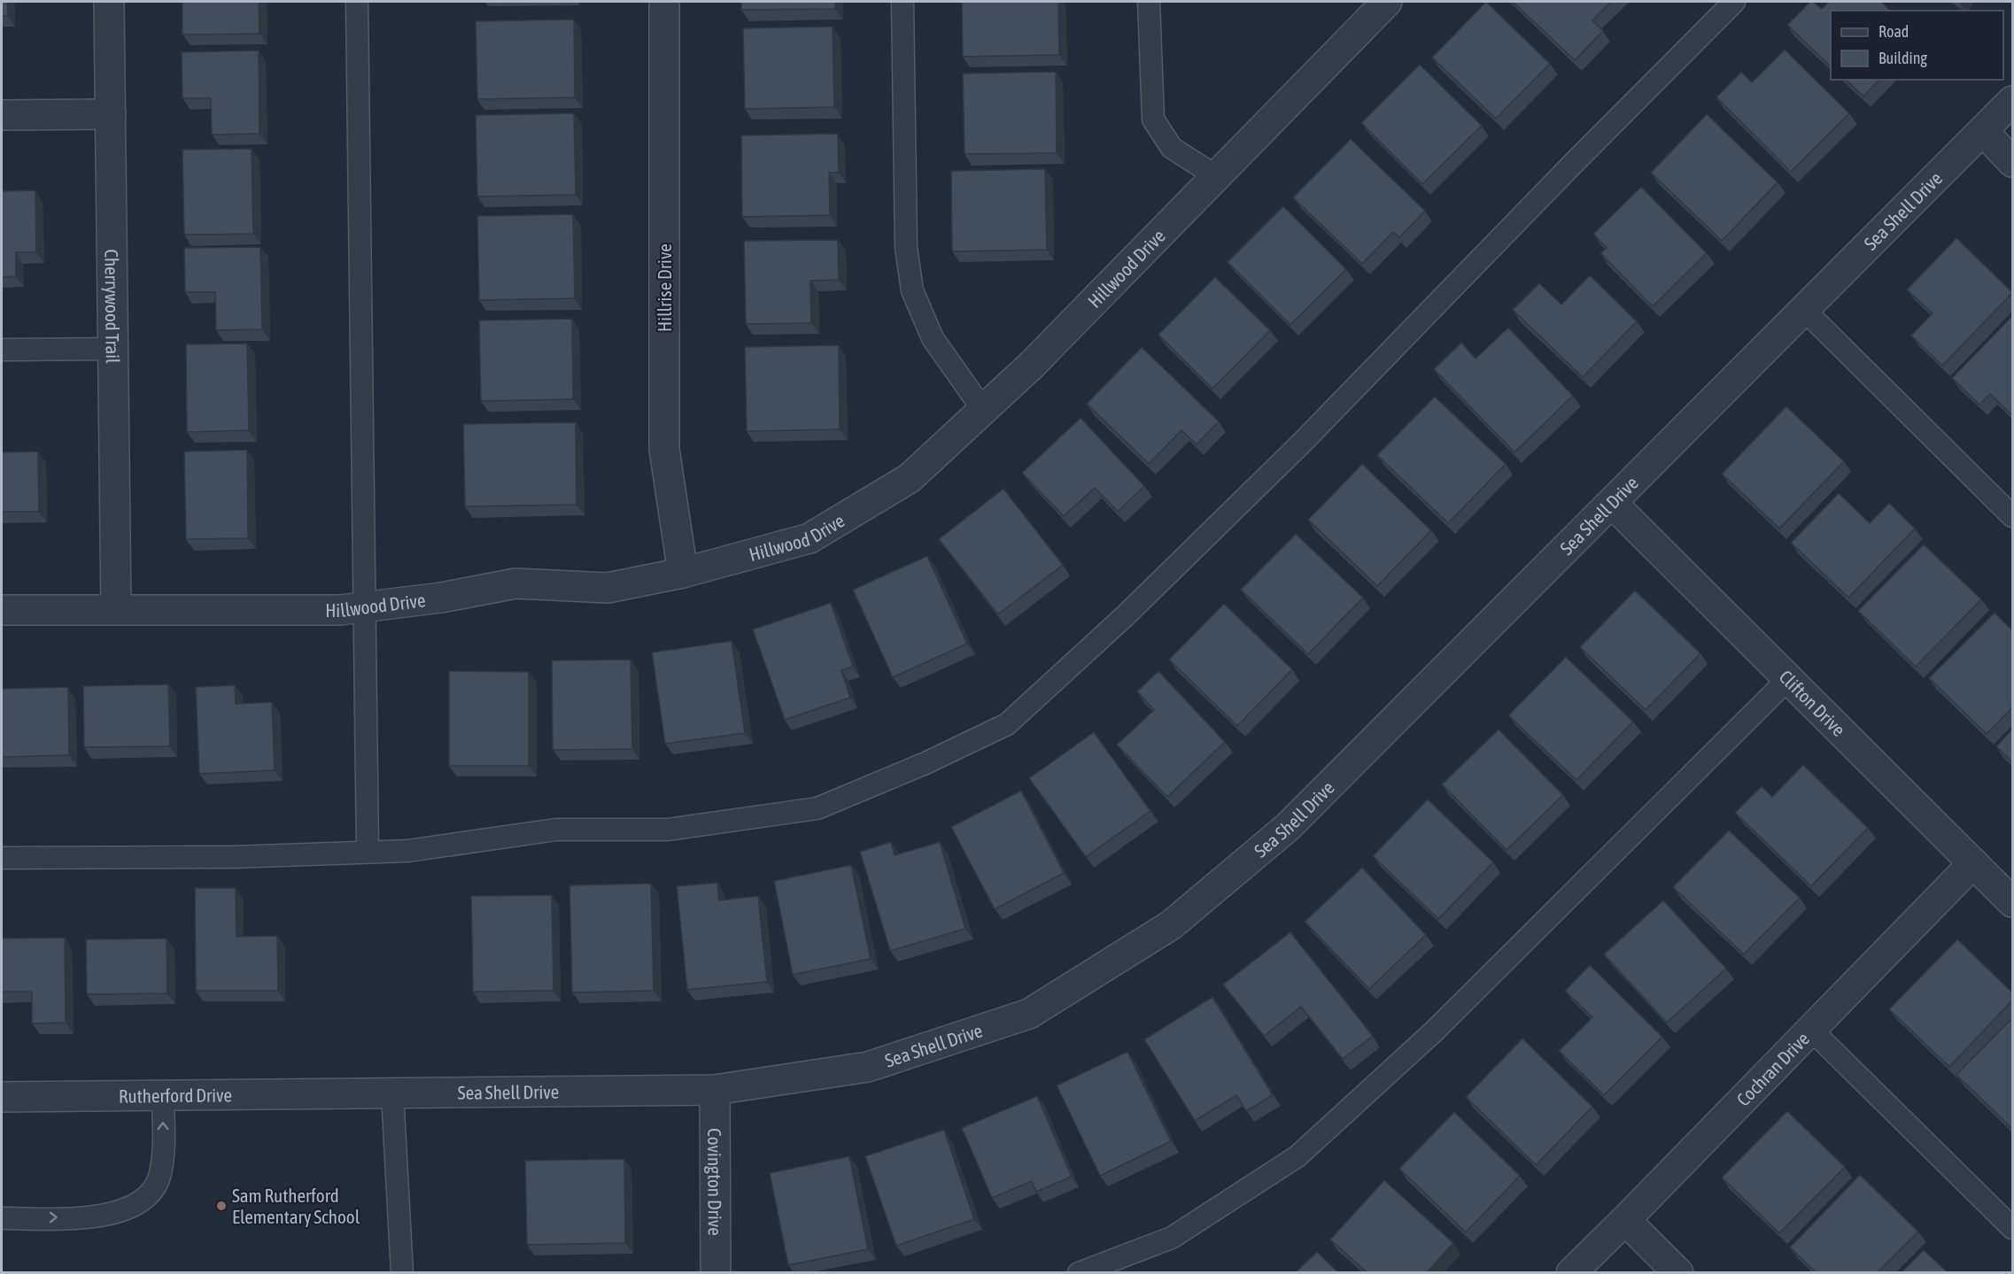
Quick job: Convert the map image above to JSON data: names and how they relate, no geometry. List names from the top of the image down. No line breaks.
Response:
{"streets":{"street":["Sea Shell Drive","Hillwood Drive","Hillrise Drive","Cherrywood Trail","Clifton Drive","Cochran Drive","Rutherford Drive","Covington Drive"]},"crossings":[["Sea Shell Drive","Clifton Drive"],["Sea Shell Drive","Rutherford Drive"],["Sea Shell Drive","Covington Drive"],["Hillwood Drive","Hillrise Drive"],["Hillwood Drive","Cherrywood Trail"],["Clifton Drive","Cochran Drive"]],"places":["Sam Rutherford Elementary School"],"legend":["Road","Building"]}
